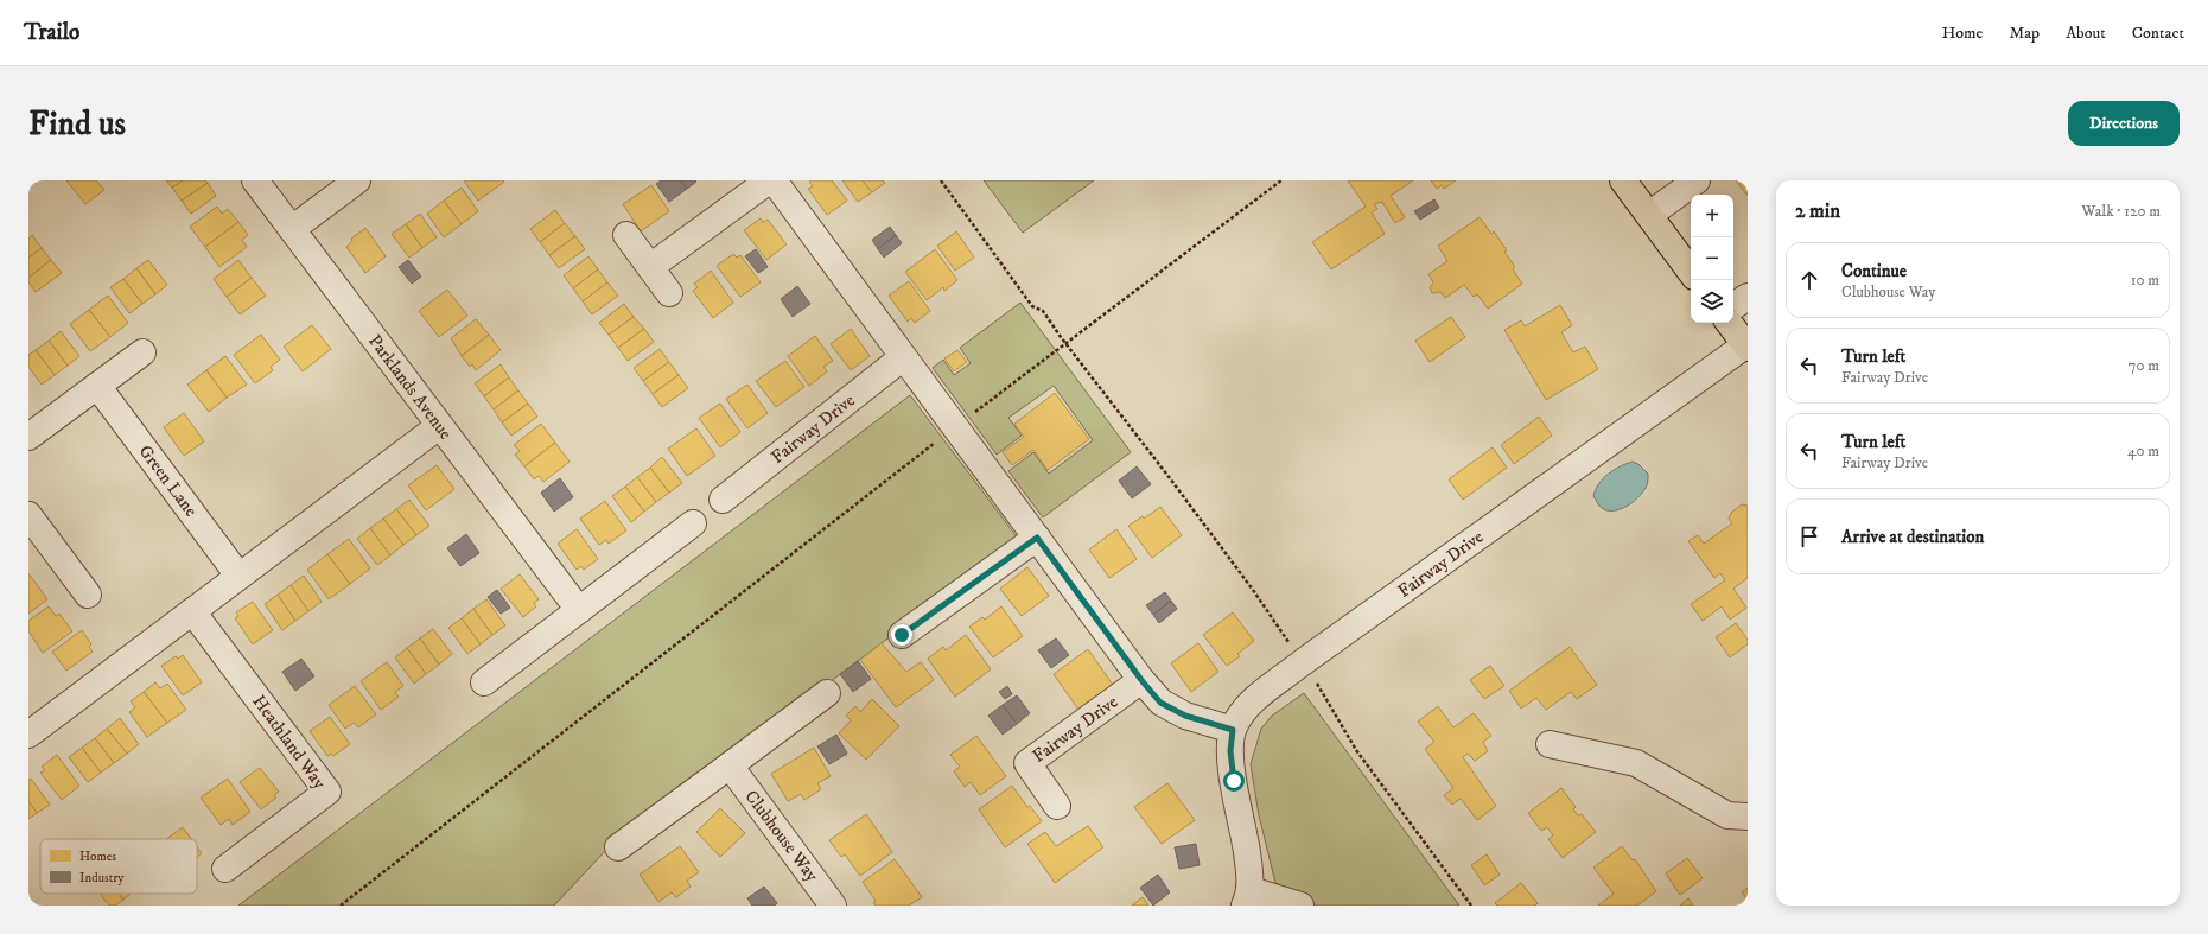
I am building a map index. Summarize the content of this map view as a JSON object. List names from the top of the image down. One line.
{"streets":{"street":["Parklands Avenue","Fairway Drive","Green Lane","Heathland Way","Clubhouse Way"]},"legend":["Homes","Industry"],"page":{"header":"Trailo","nav":["Home","Map","About","Contact"],"buttons":"Directions","title":"Find us","heading":["2 min","Walk · 120 m"],"map_buttons":["+","−"],"list":[["Continue","Clubhouse Way","10 m"],["Turn left","Fairway Drive","70 m"],["Turn left","Fairway Drive","40 m"],"Arrive at destination"]}}
